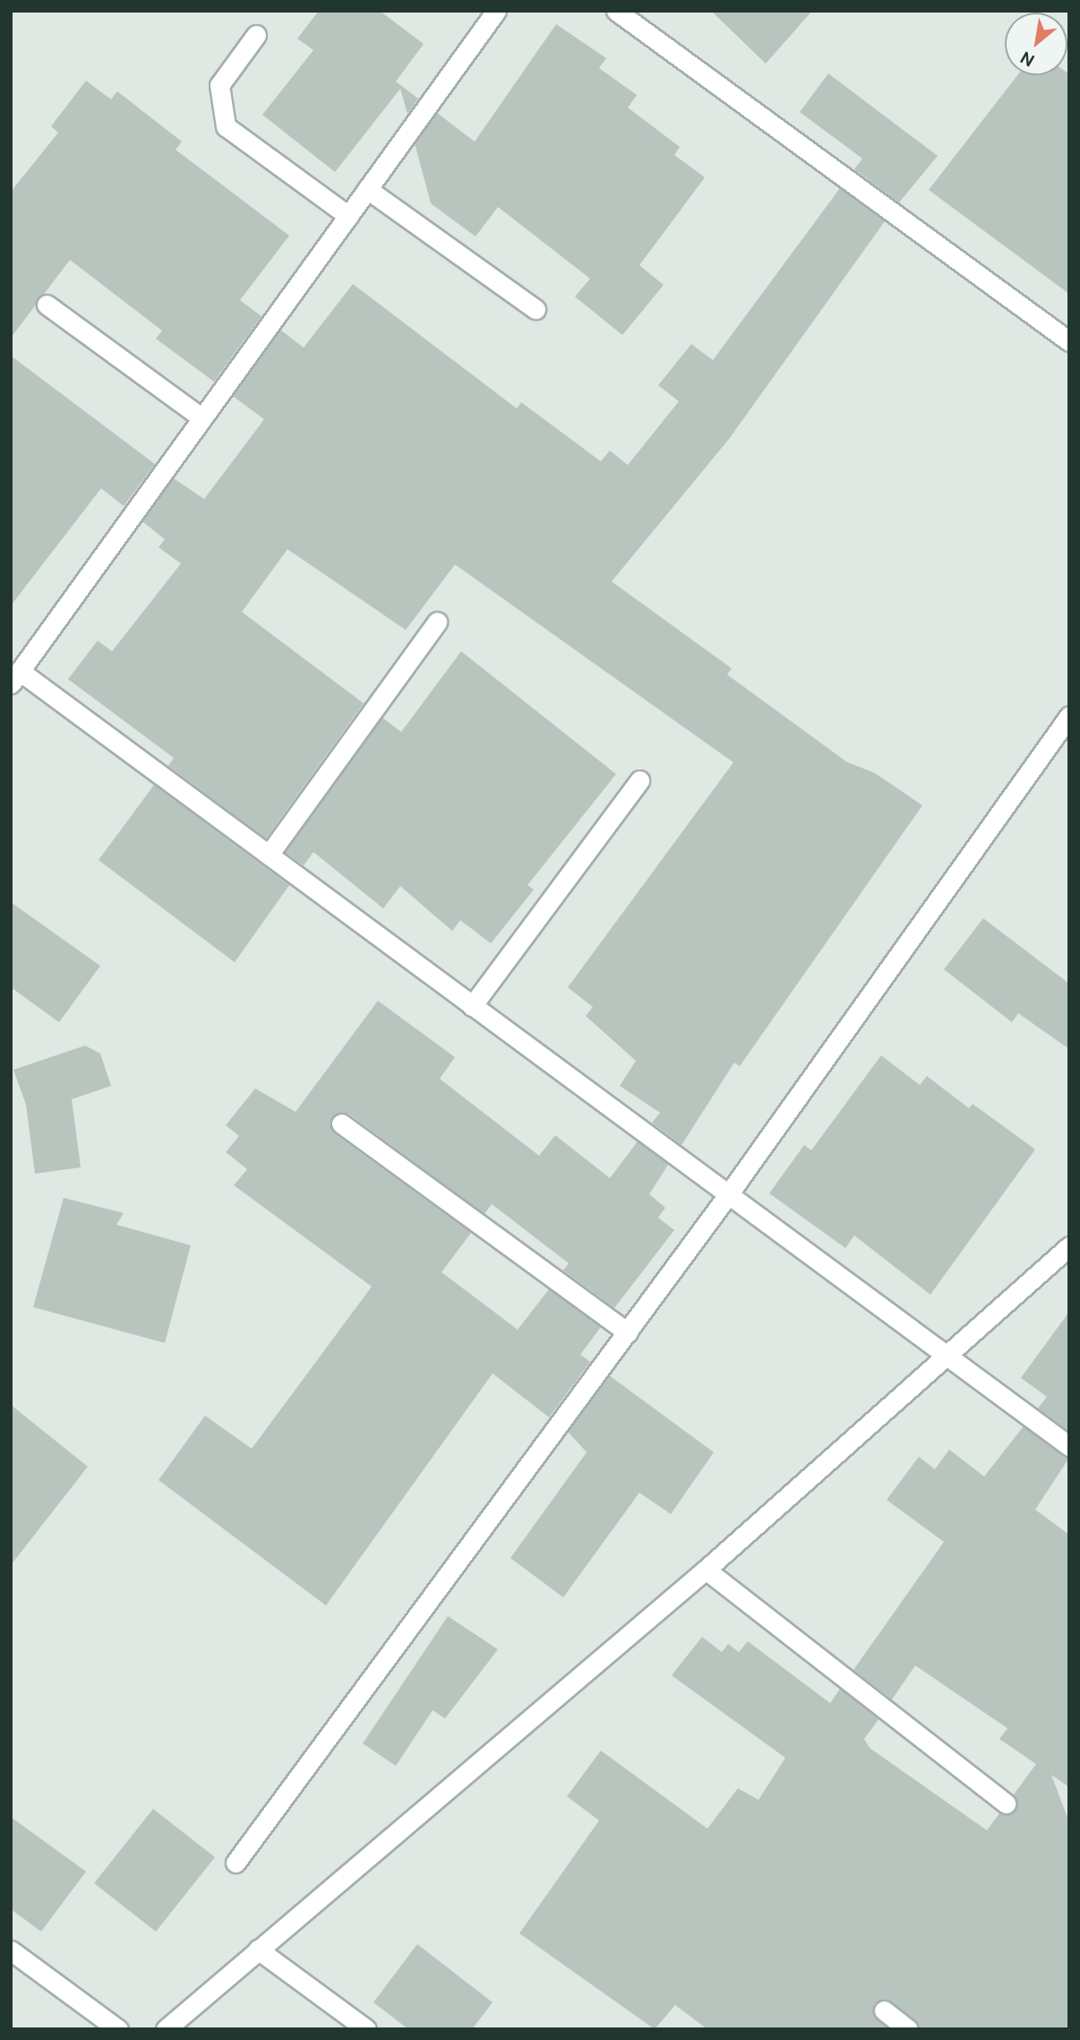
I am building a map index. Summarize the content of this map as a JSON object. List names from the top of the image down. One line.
{"north":"bottom left"}
